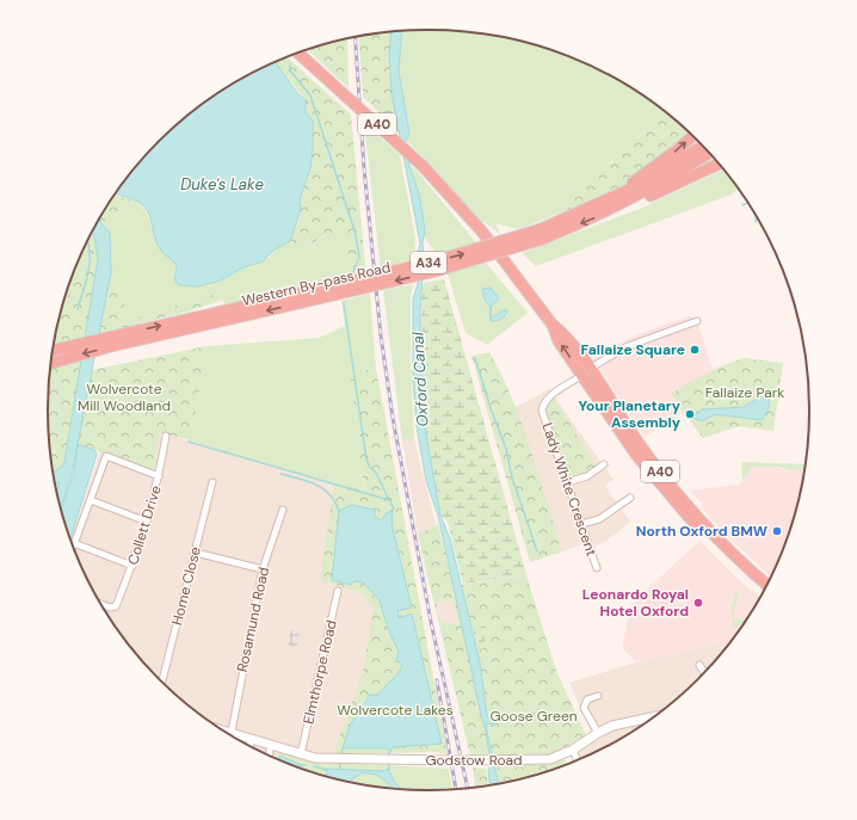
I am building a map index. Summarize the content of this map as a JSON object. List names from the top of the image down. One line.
{"streets":{"highway":["A40","A34","Western By-pass Road"],"street":["Lady White Crescent","Collett Drive","Home Close","Rosamund Road","Elmthorpe Road","Godstow Road"]},"crossings":[["A40","Lady White Crescent"],["Rosamund Road","Godstow Road"],["Elmthorpe Road","Godstow Road"]],"water":["Duke's Lake","Oxford Canal"],"parks":["Wolvercote Mill Woodland","Fallaize Park","Wolvercote Lakes","Goose Green"],"places":["Fallaize Square","Your Planetary Assembly","North Oxford BMW","Leonardo Royal Hotel Oxford"]}
